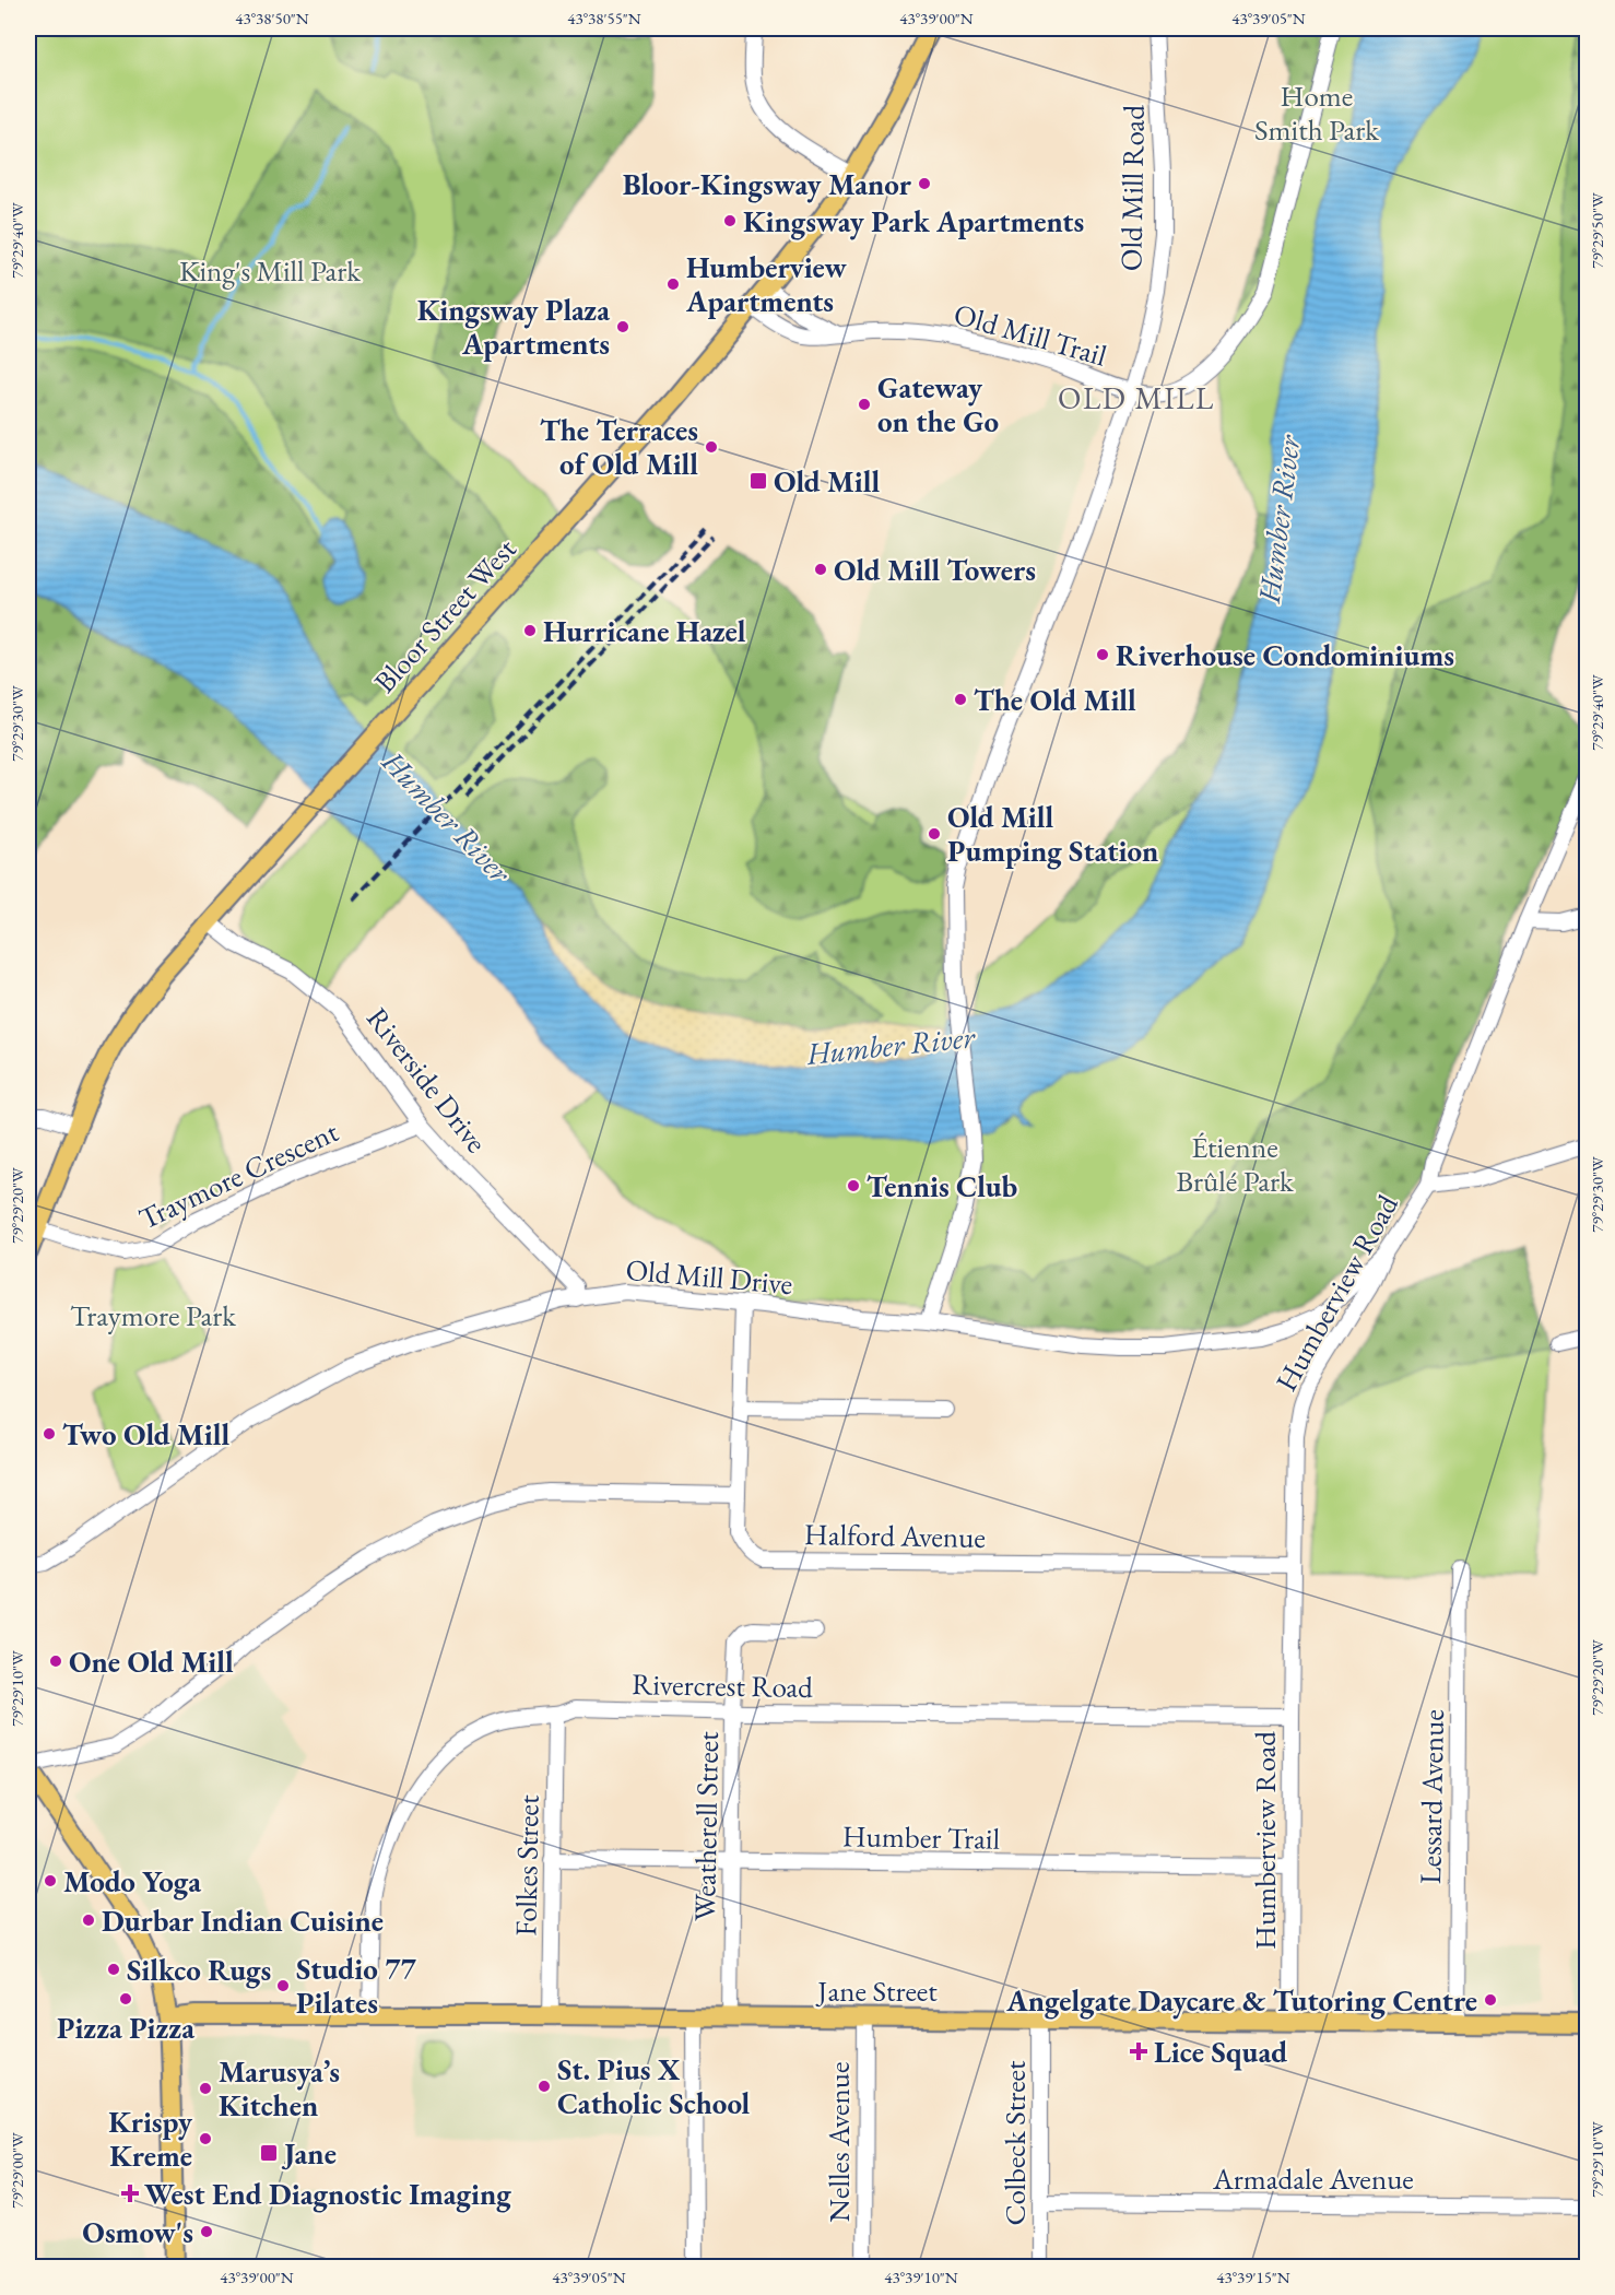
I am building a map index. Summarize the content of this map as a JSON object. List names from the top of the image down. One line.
{"streets":{"main road":["Bloor Street West","Jane Street"],"street":["Old Mill Road","Old Mill Trail","Riverside Drive","Traymore Crescent","Old Mill Drive","Humberview Road","Halford Avenue","Rivercrest Road","Lessard Avenue","Weatherell Street","Humber Trail","Folkes Street","Nelles Avenue","Colbeck Street","Armadale Avenue"]},"crossings":[["Old Mill Road","Old Mill Trail"],["Old Mill Road","Old Mill Drive"],["Old Mill Trail","Bloor Street West"],["Bloor Street West","Riverside Drive"],["Bloor Street West","Traymore Crescent"],["Riverside Drive","Traymore Crescent"],["Riverside Drive","Old Mill Drive"],["Old Mill Drive","Humberview Road"],["Old Mill Drive","Halford Avenue"],["Humberview Road","Halford Avenue"],["Humberview Road","Rivercrest Road"],["Humberview Road","Humber Trail"],["Humberview Road","Jane Street"],["Rivercrest Road","Weatherell Street"],["Rivercrest Road","Folkes Street"],["Rivercrest Road","Jane Street"],["Lessard Avenue","Jane Street"],["Weatherell Street","Humber Trail"],["Weatherell Street","Jane Street"],["Humber Trail","Folkes Street"],["Folkes Street","Jane Street"],["Jane Street","Nelles Avenue"],["Jane Street","Colbeck Street"],["Colbeck Street","Armadale Avenue"]],"districts":["OLD MILL"],"water":["Humber River"],"parks":["Home Smith Park","King's Mill Park","Étienne Brûlé Park","Traymore Park"],"places":{"other":["Bloor-Kingsway Manor","Kingsway Park Apartments","Humberview Apartments","Kingsway Plaza Apartments","Gateway on the Go","The Terraces of Old Mill","Old Mill Towers","Hurricane Hazel","Riverhouse Condominiums","The Old Mill","Old Mill Pumping Station","Tennis Club","Two Old Mill","One Old Mill","Modo Yoga","Durbar Indian Cuisine","Silkco Rugs","Studio 77 Pilates","Pizza Pizza","Angelgate Daycare & Tutoring Centre","St. Pius X Catholic School","Marusya’s Kitchen","Krispy Kreme","Osmow's"],"transit":["Old Mill","Jane"],"health":["Lice Squad","West End Diagnostic Imaging"]},"coordinates":["43°38'50\"N","43°38'55\"N","43°39'00\"N","43°39'05\"N","79°29'50\"W","79°29'40\"W","79°29'30\"W","79°29'20\"W","79°29'10\"W","79°29'00\"W","43°39'10\"N","43°39'15\"N"]}
